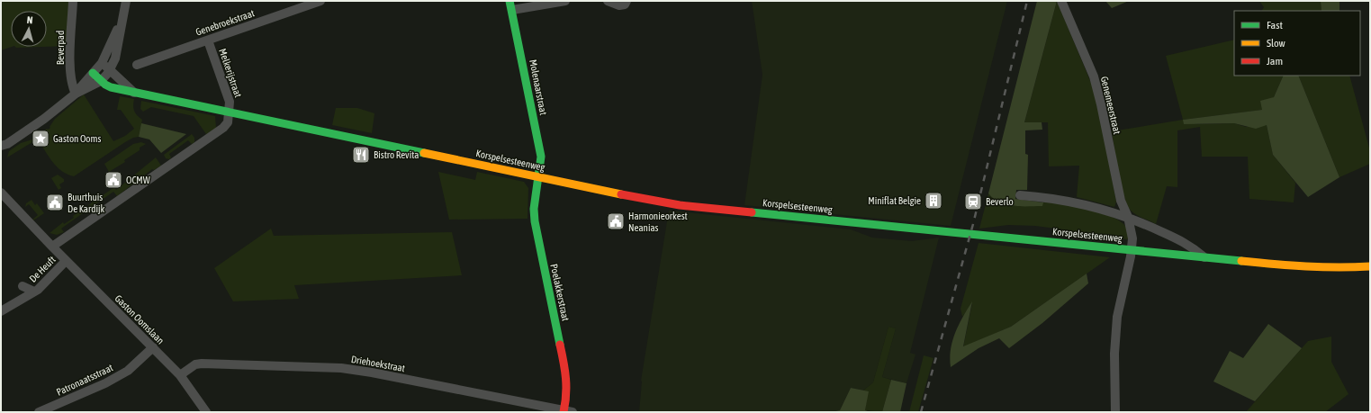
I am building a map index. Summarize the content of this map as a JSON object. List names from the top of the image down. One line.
{"streets":{"street":["Genebroekstraat","Beverpad","Melkerijstraat","Molenaarstraat","Genemeerstraat","Korspelsesteenweg","De Heuft","Poelakkerstraat","Gaston Oomslaan","Driehoekstraat","Patronaatsstraat"]},"crossings":[["Genebroekstraat","Melkerijstraat"],["Melkerijstraat","Korspelsesteenweg"],["Molenaarstraat","Korspelsesteenweg"],["Molenaarstraat","Poelakkerstraat"],["Genemeerstraat","Korspelsesteenweg"],["Korspelsesteenweg","Poelakkerstraat"],["De Heuft","Gaston Oomslaan"],["Poelakkerstraat","Driehoekstraat"],["Gaston Oomslaan","Driehoekstraat"],["Gaston Oomslaan","Patronaatsstraat"]],"places":{"place":["Gaston Ooms"],"restaurant":["Bistro Revita"],"public building":["OCMW","Buurthuis De Kardijk","Harmonieorkest Neanias"],"building":["Miniflat Belgie"],"station":["Beverlo"]},"legend":["Fast","Slow","Jam"],"north":"top"}
